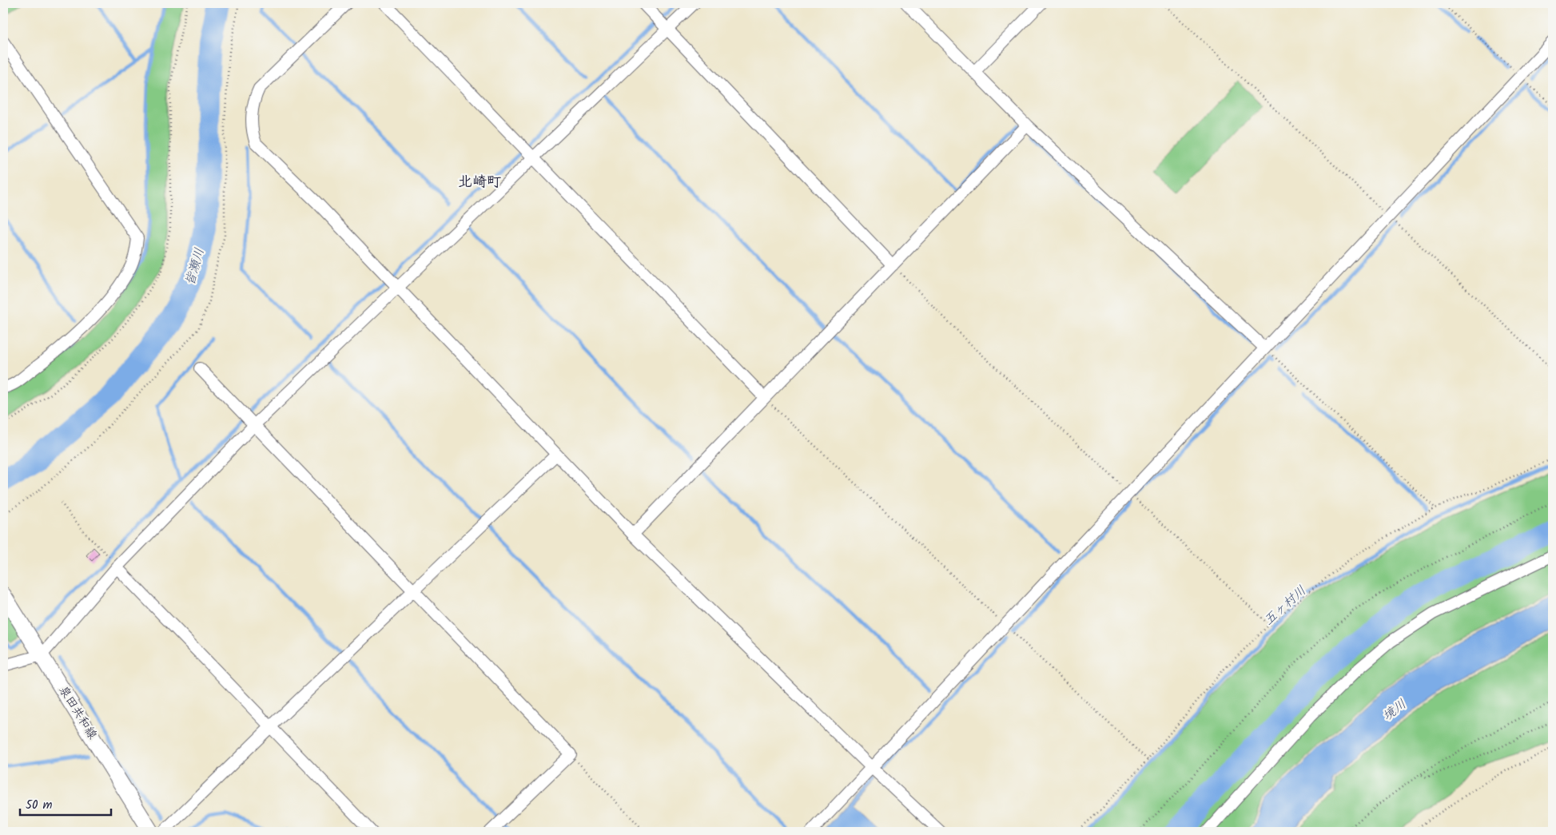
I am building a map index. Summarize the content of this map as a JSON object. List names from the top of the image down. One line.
{"streets":{"main road":["泉田共和線"]},"districts":["北崎町"],"water":["皆瀬川","五ヶ村川","境川"],"scale_bar":"50 m"}
